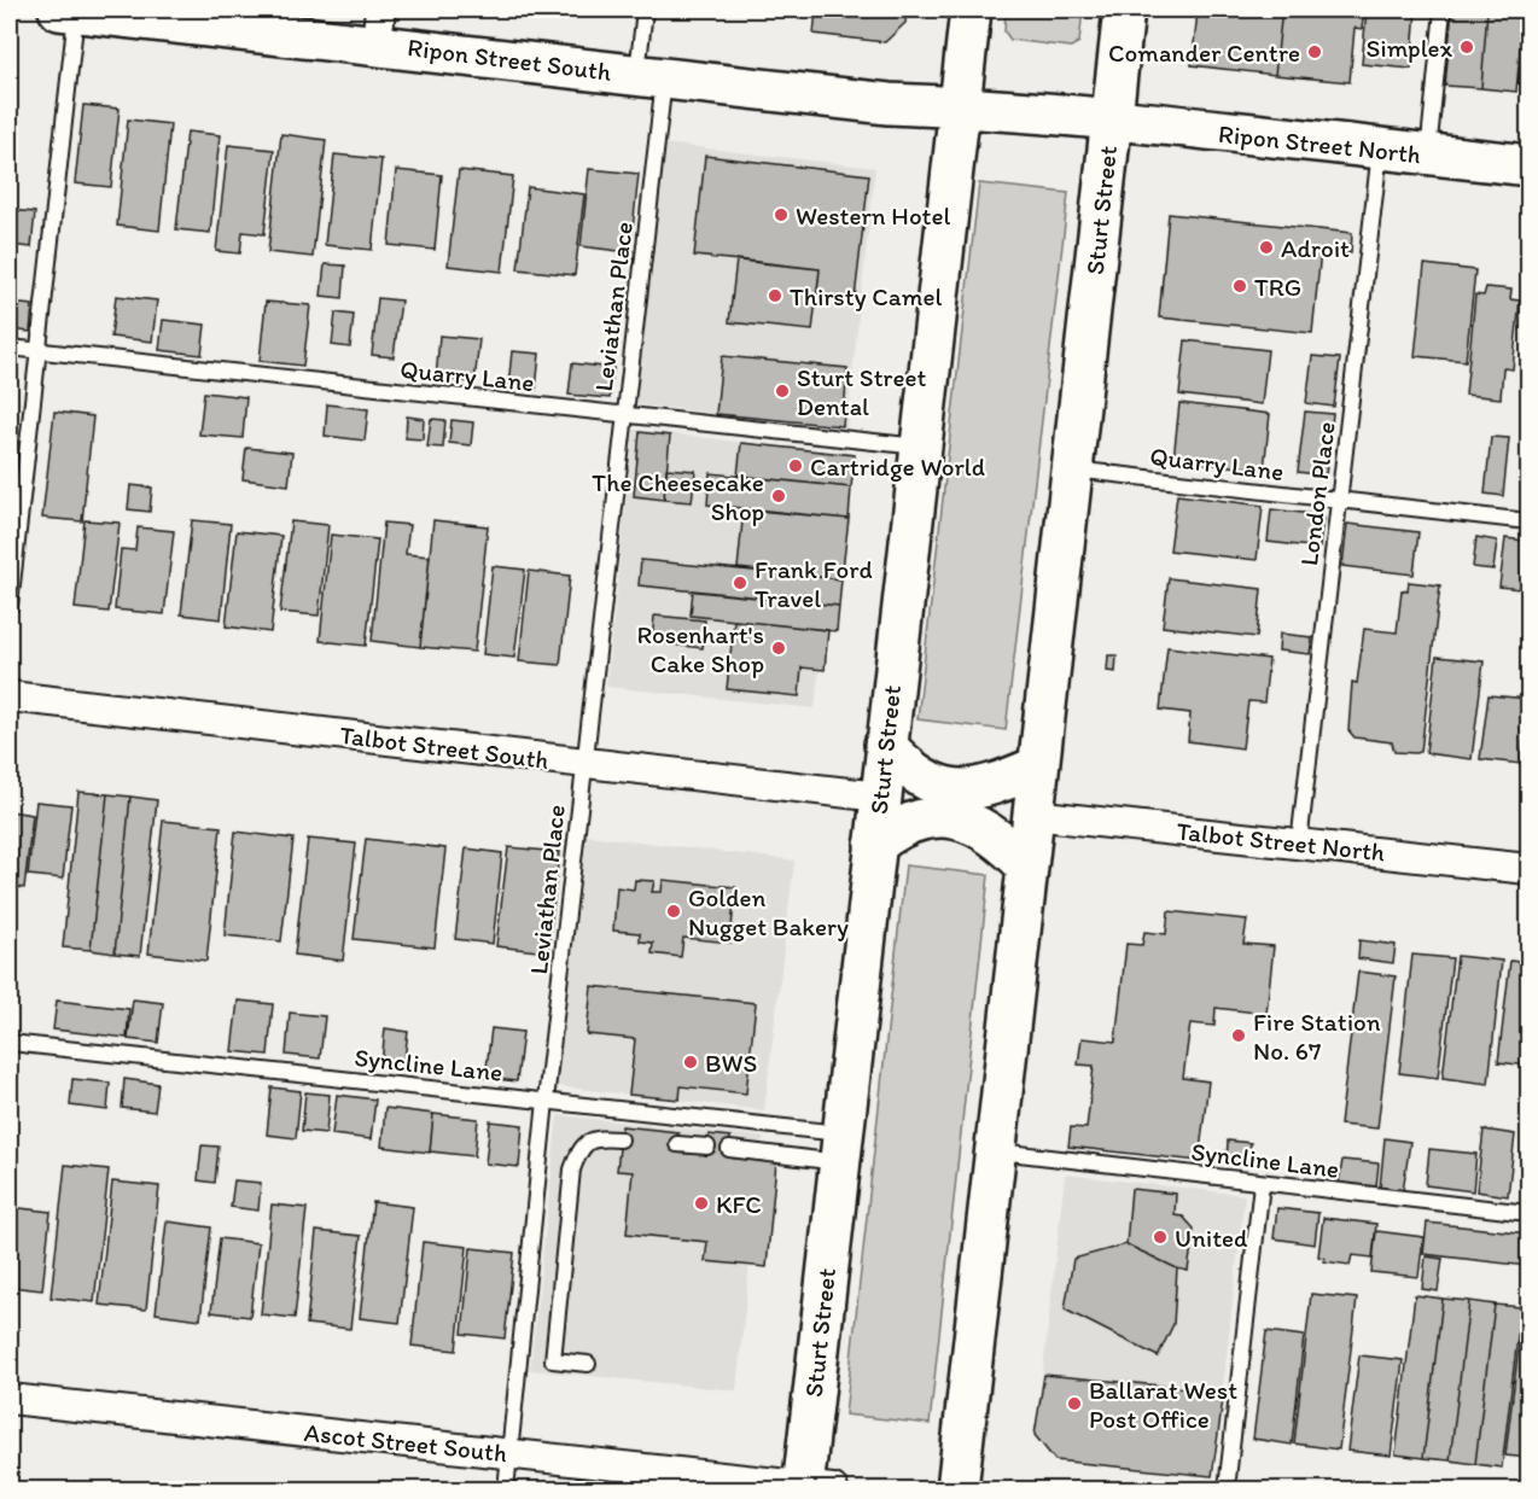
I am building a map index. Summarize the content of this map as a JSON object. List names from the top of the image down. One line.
{"streets":{"main road":["Ripon Street South","Ripon Street North","Sturt Street"],"street":["Talbot Street South","Talbot Street North","Ascot Street South"],"lane":["Leviathan Place","Quarry Lane","London Place","Syncline Lane"]},"crossings":[["Ripon Street South","Ripon Street North"],["Ripon Street South","Sturt Street"],["Ripon Street South","Leviathan Place"],["Ripon Street North","Sturt Street"],["Ripon Street North","London Place"],["Sturt Street","Quarry Lane"],["Sturt Street","Talbot Street South"],["Sturt Street","Talbot Street North"],["Sturt Street","Syncline Lane"],["Sturt Street","Ascot Street South"],["Leviathan Place","Quarry Lane"],["Leviathan Place","Talbot Street South"],["Leviathan Place","Syncline Lane"],["Leviathan Place","Ascot Street South"],["Quarry Lane","London Place"],["London Place","Talbot Street North"]],"places":["Simplex","Comander Centre","Western Hotel","Adroit","TRG","Thirsty Camel","Sturt Street Dental","Cartridge World","The Cheesecake Shop","Frank Ford Travel","Rosenhart's Cake Shop","Golden Nugget Bakery","Fire Station No. 67","BWS","KFC","United","Ballarat West Post Office"]}
